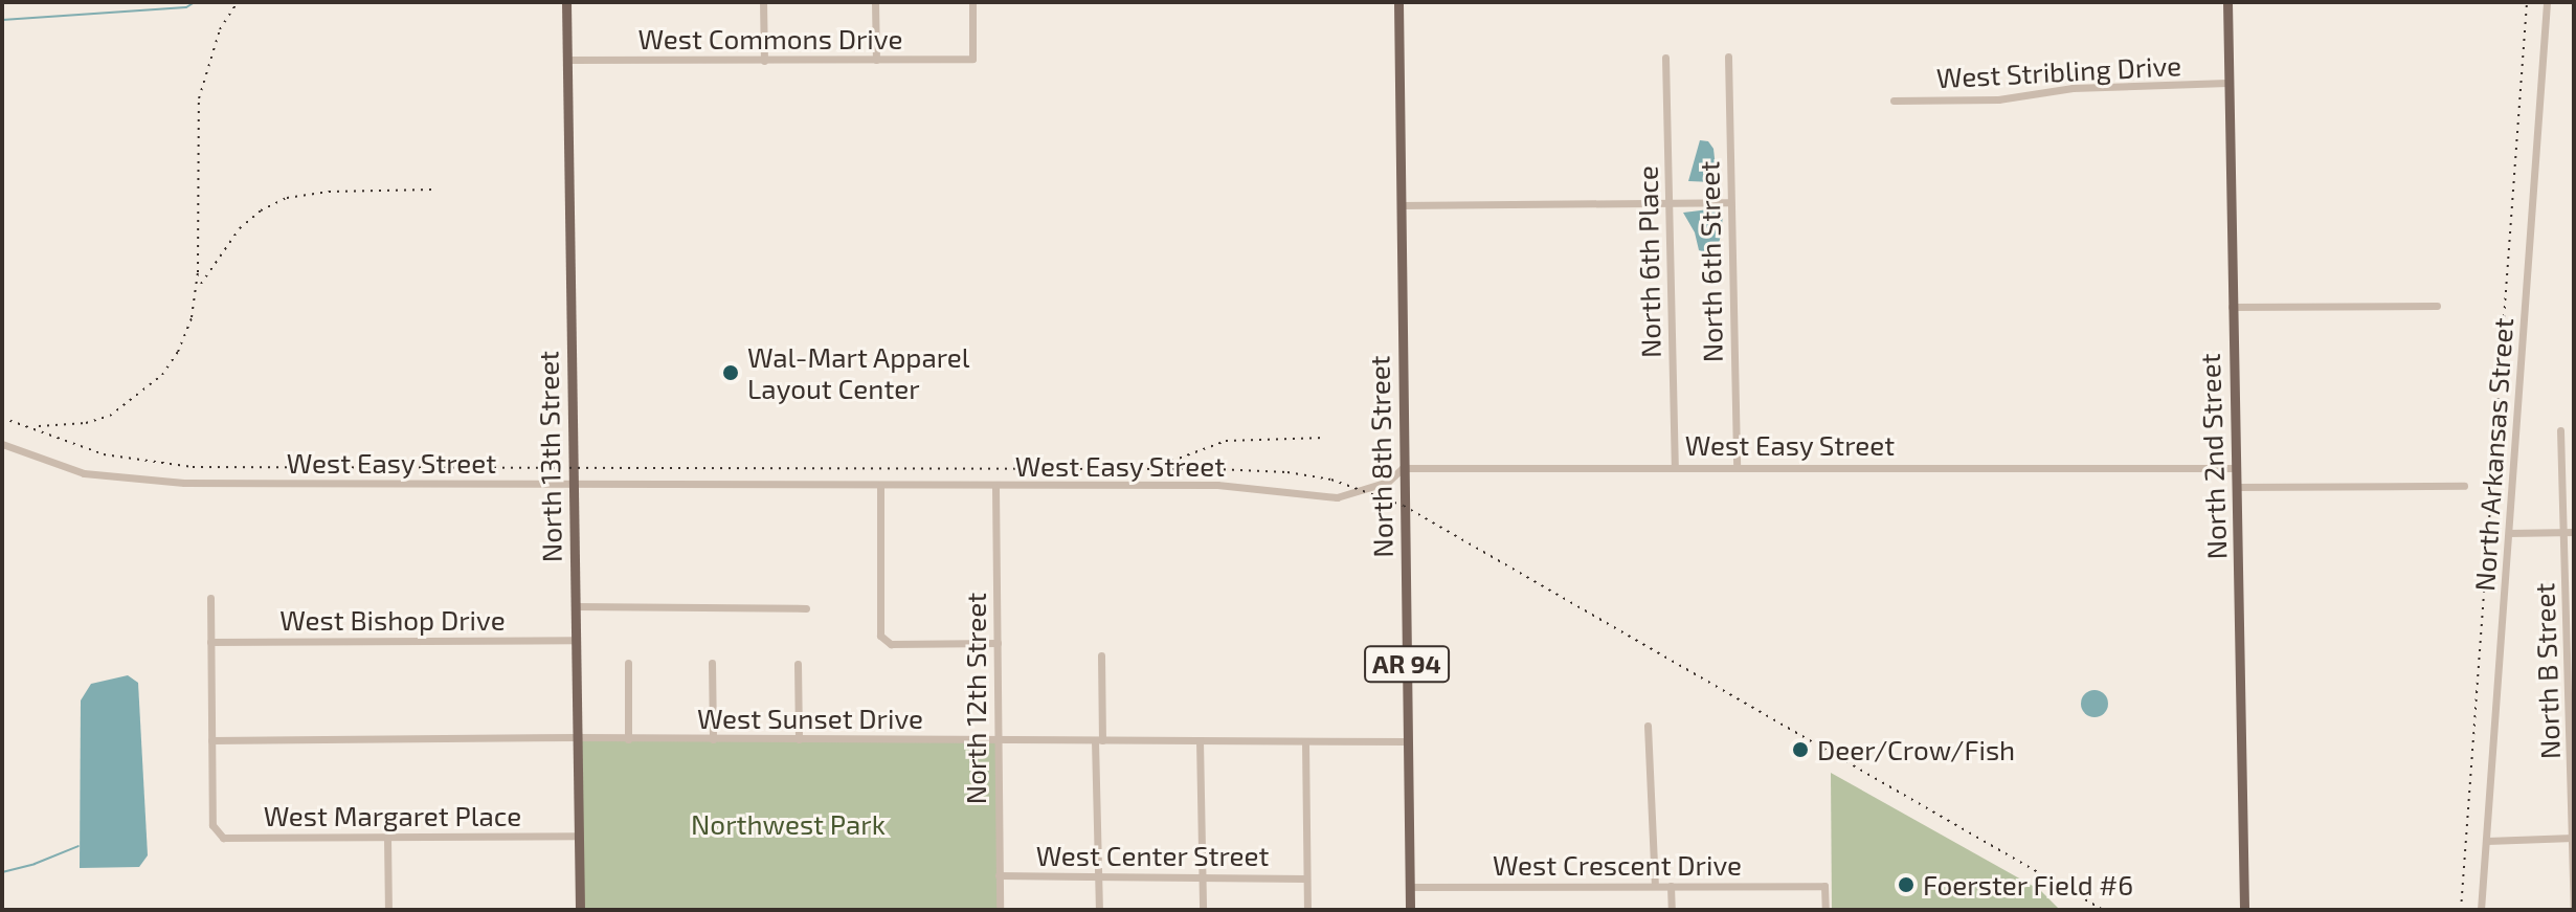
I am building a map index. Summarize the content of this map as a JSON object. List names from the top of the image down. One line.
{"streets":{"main road":["North 13th Street","North 8th Street","North 2nd Street","AR 94"],"street":["West Commons Drive","West Stribling Drive","North 6th Place","North 6th Street","West Easy Street","North Arkansas Street","West Bishop Drive","North B Street","North 12th Street","West Sunset Drive","West Margaret Place","West Center Street","West Crescent Drive"]},"crossings":[["West Commons Drive","North 13th Street"],["West Stribling Drive","North 2nd Street"],["North 6th Place","West Easy Street"],["North 6th Street","West Easy Street"],["West Easy Street","North 13th Street"],["West Easy Street","North 8th Street"],["West Easy Street","North 2nd Street"],["West Easy Street","North 12th Street"],["North 13th Street","West Bishop Drive"],["North 13th Street","West Sunset Drive"],["North 13th Street","West Margaret Place"],["North 8th Street","West Sunset Drive"],["North 8th Street","West Crescent Drive"],["North 12th Street","West Sunset Drive"],["North 12th Street","West Center Street"],["West Sunset Drive","West Margaret Place"]],"parks":["Northwest Park"],"places":["Wal-Mart Apparel Layout Center","Deer/Crow/Fish","Foerster Field #6"]}
